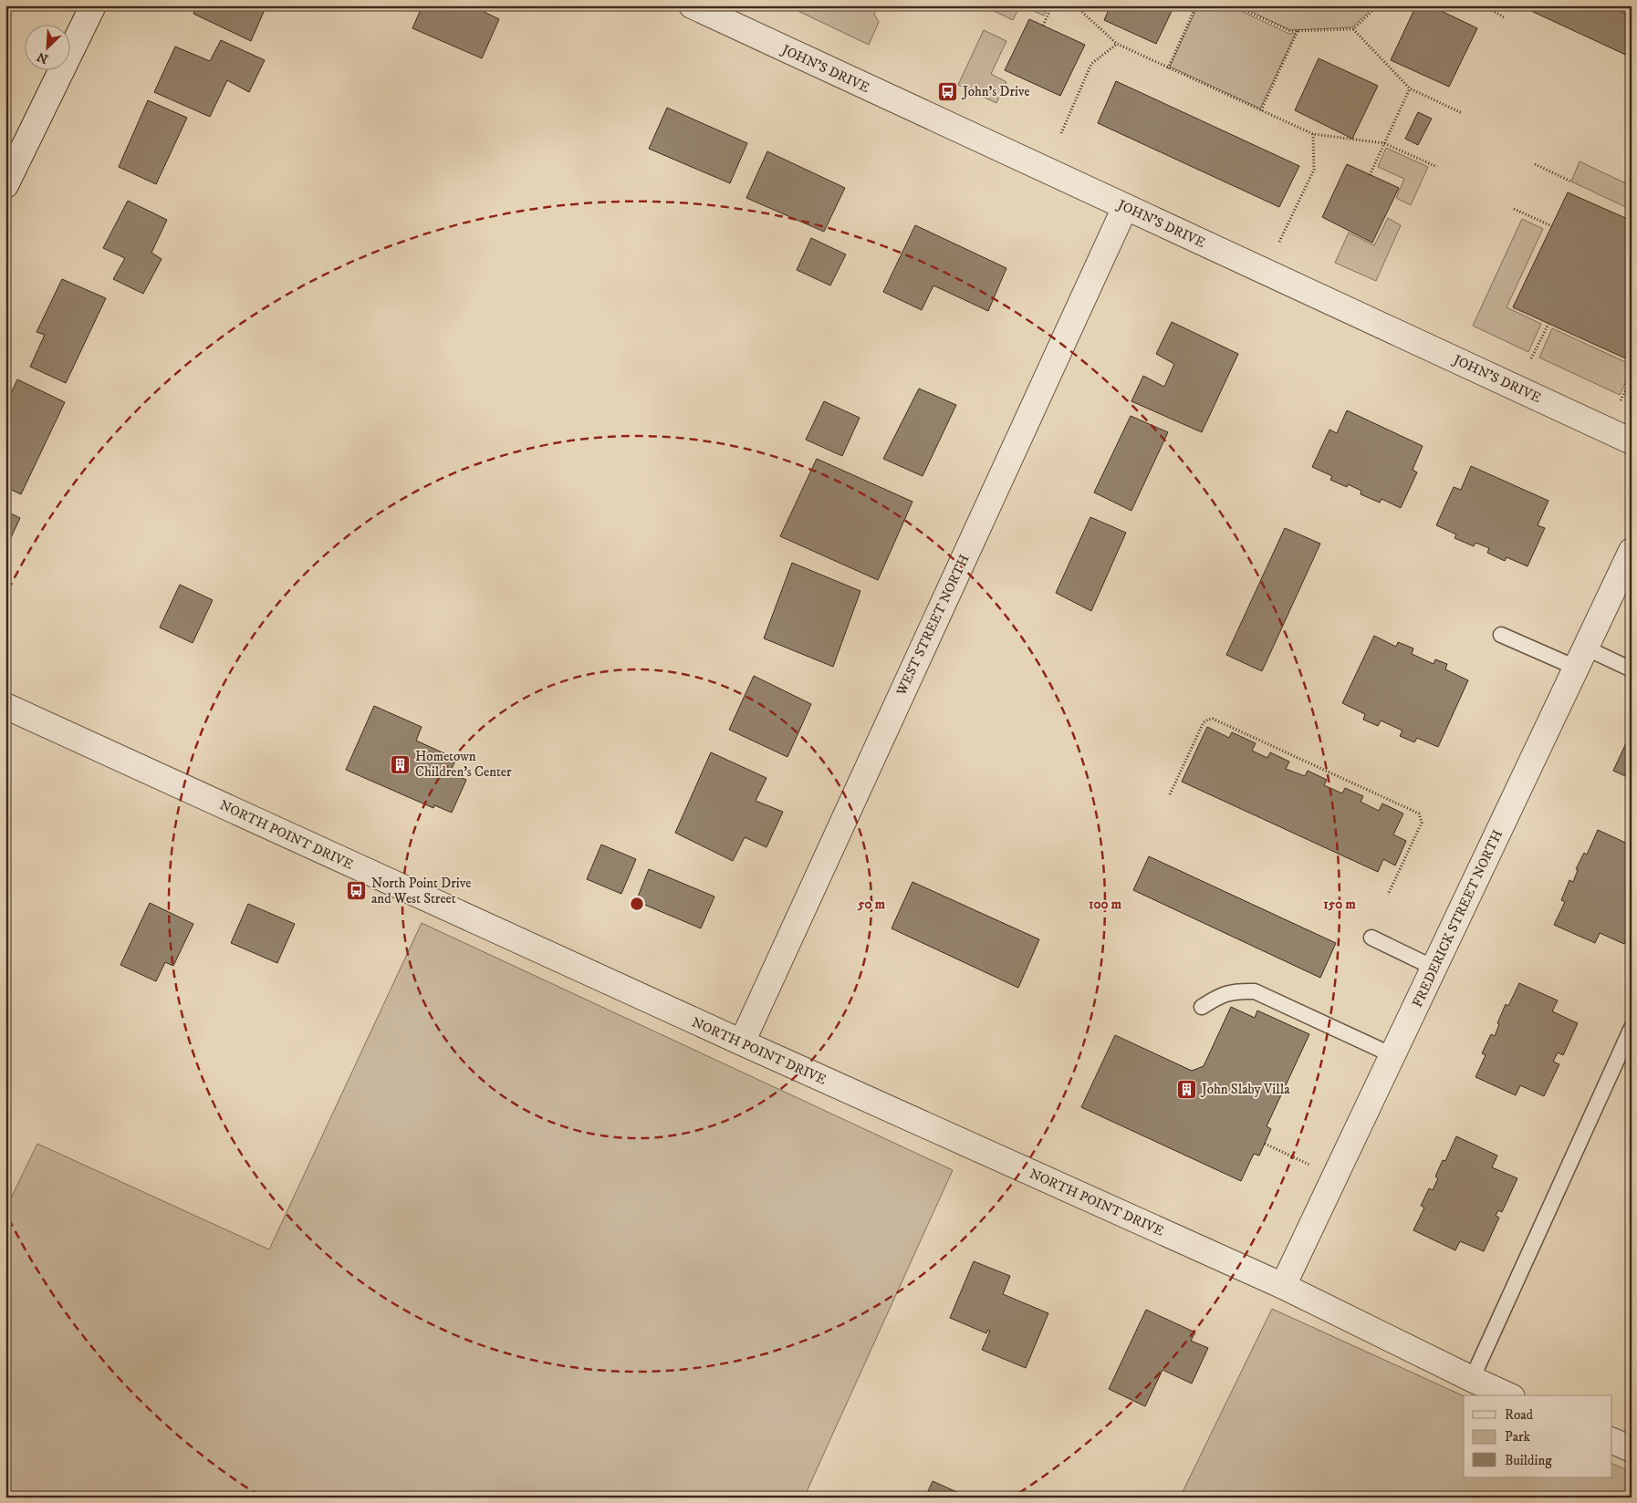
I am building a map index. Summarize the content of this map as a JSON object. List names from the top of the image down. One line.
{"streets":{"street":["JOHN'S DRIVE","WEST STREET NORTH","NORTH POINT DRIVE","FREDERICK STREET NORTH"]},"crossings":[["JOHN'S DRIVE","WEST STREET NORTH"],["WEST STREET NORTH","NORTH POINT DRIVE"],["NORTH POINT DRIVE","FREDERICK STREET NORTH"]],"places":{"bus stop":["John’s Drive","North Point Drive and West Street"],"building":["Hometown Children's Center","John Slaby Villa"]},"legend":["Road","Park","Building"],"north":"bottom left","rings":["50 m","100 m","150 m"]}
